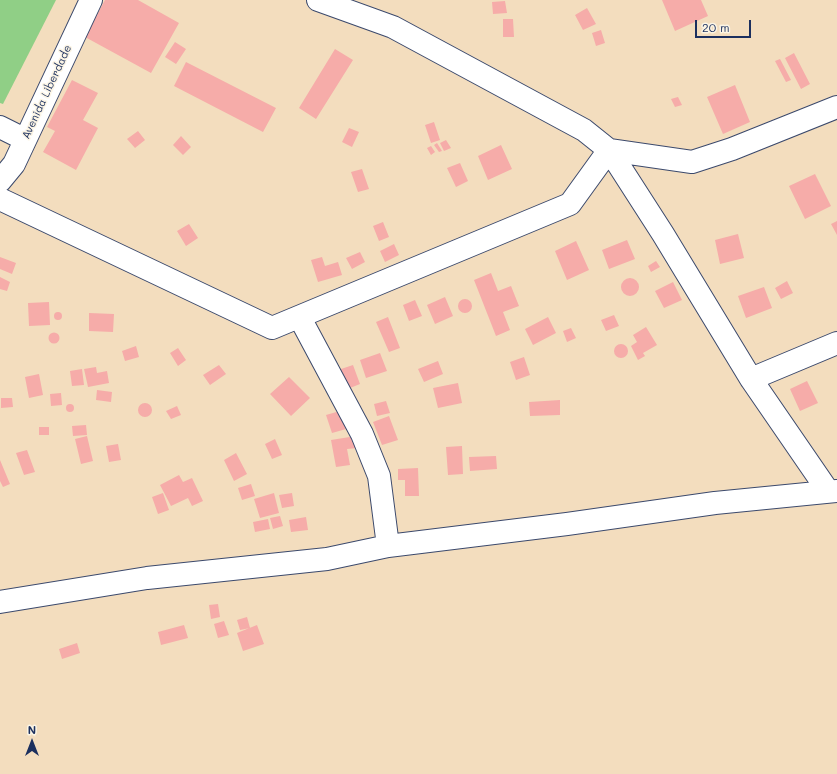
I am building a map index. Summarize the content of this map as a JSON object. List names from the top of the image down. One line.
{"streets":{"street":["Avenida Liberdade"]},"scale_bar":"20 m","north":"top"}
